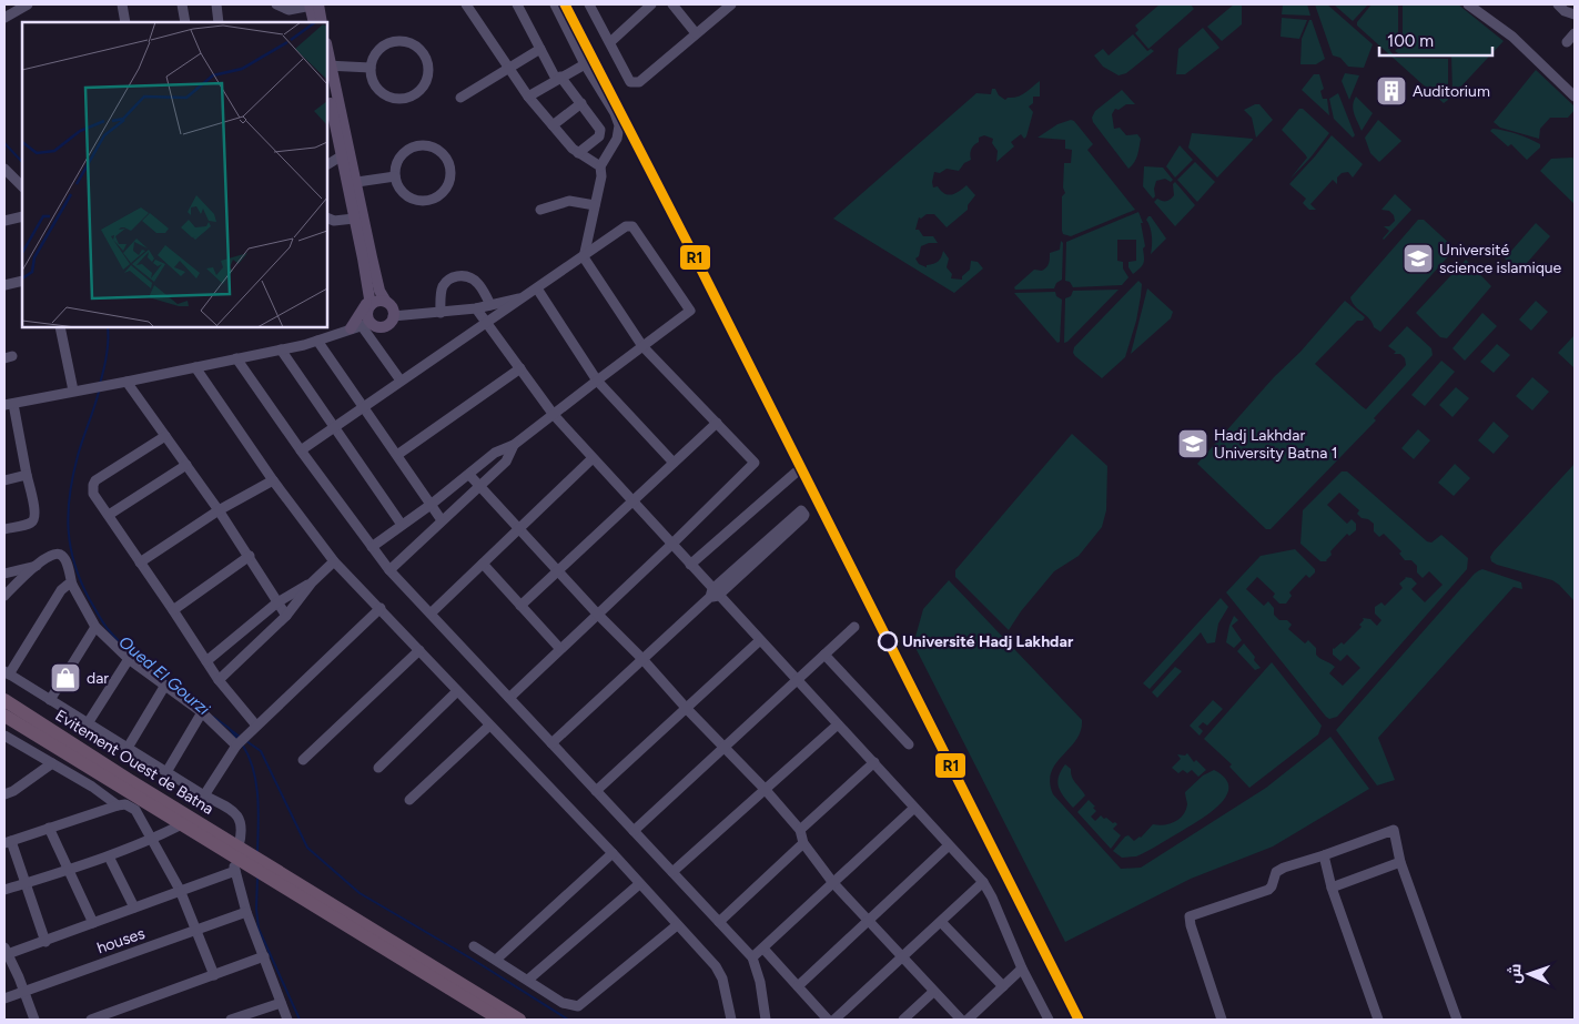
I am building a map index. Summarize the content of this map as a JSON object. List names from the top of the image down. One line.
{"streets":{"highway":["Evitement Ouest de Batna"],"street":["houses"]},"water":["Oued El Gourzi"],"places":{"building":["Auditorium"],"school or university":["Université science islamique","Hadj Lakhdar University Batna 1"],"other":["Université Hadj Lakhdar"],"shop":["dar"]},"lines":["transit line R1"],"scale_bar":"100 m","north":"left"}
